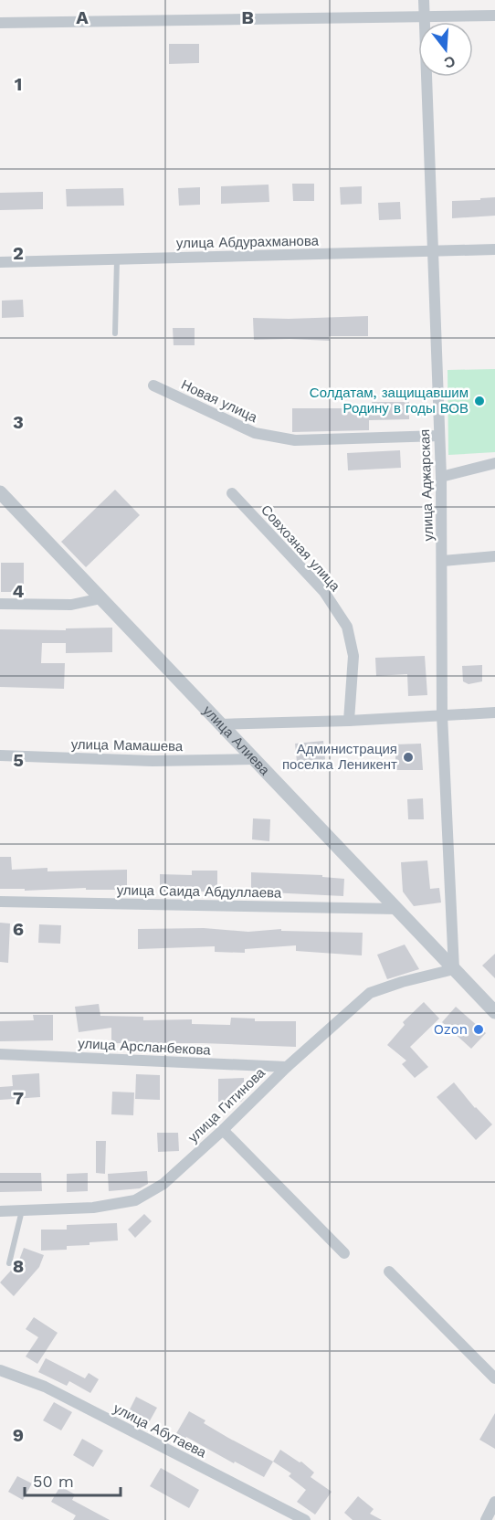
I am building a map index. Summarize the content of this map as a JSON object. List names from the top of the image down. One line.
{"streets":{"street":["улица Абдурахманова","Новая улица","улица Аджарская","Совхозная улица","улица Алиева","улица Мамашева","улица Саида Абдуллаева","улица Арсланбекова","улица Гитинова","улица Абутаева"]},"crossings":[["улица Абдурахманова","улица Аджарская"],["Новая улица","улица Аджарская"],["улица Аджарская","улица Алиева"],["улица Аджарская","улица Гитинова"],["улица Алиева","улица Мамашева"],["улица Алиева","улица Саида Абдуллаева"],["улица Алиева","улица Гитинова"],["улица Арсланбекова","улица Гитинова"]],"places":["Солдатам, защищавшим Родину в годы ВОВ","Администрация поселка Леникент","Ozon"],"scale_bar":"50 m","north":"bottom","grid":{"columns":["A","B"],"rows":["1","2","3","4","5","6","7","8","9"]}}
